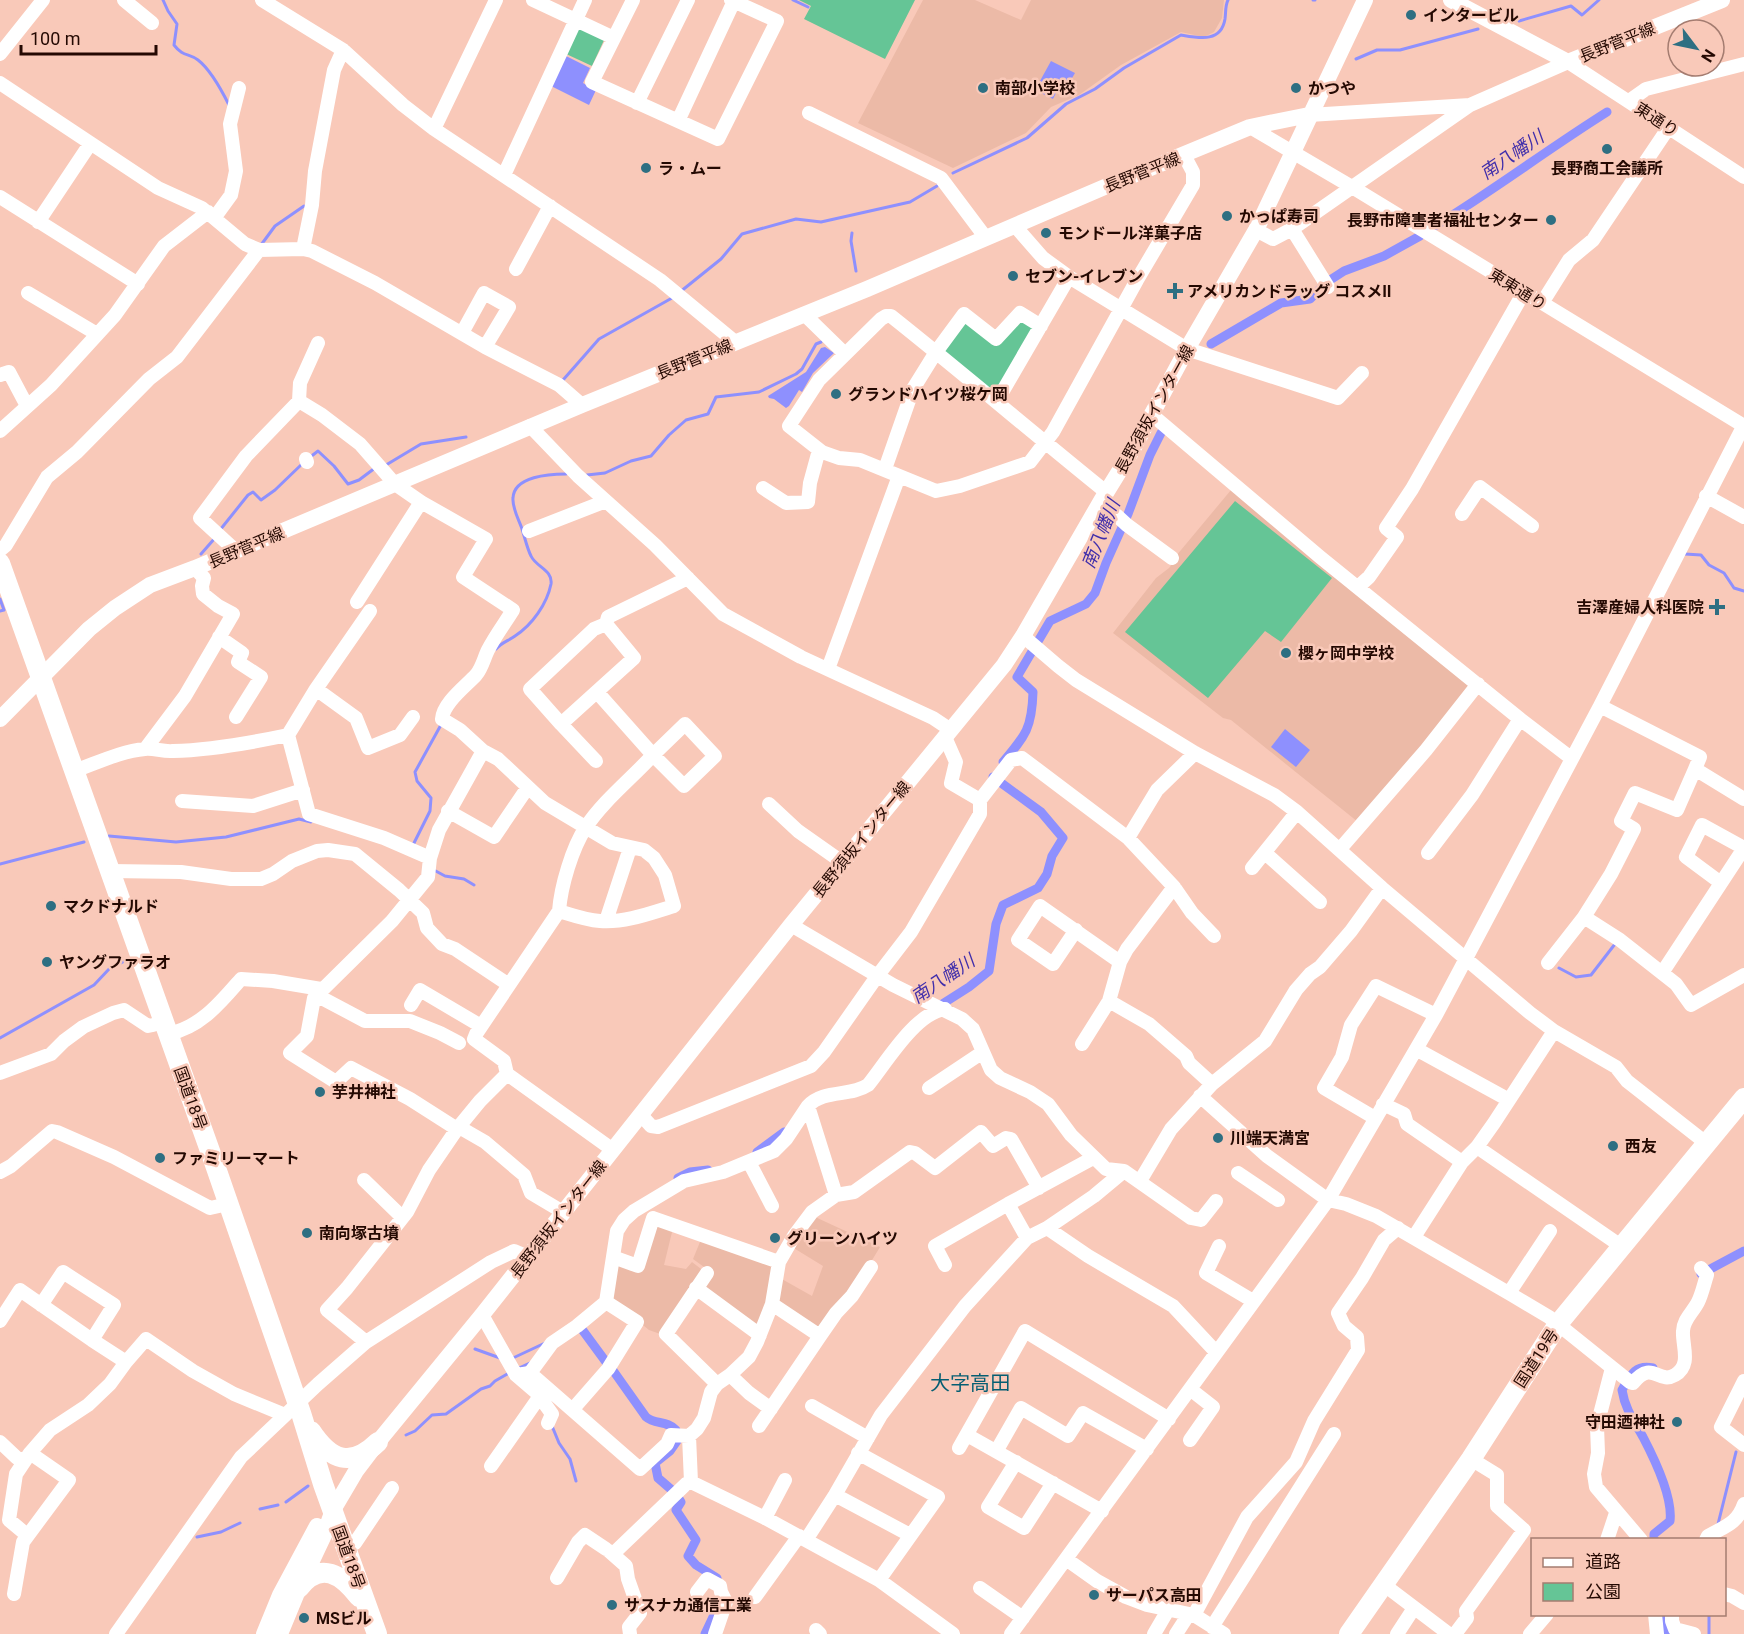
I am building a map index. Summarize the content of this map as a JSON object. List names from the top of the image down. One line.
{"streets":{"highway":["国道18号","国道19号"],"main road":["長野菅平線","長野須坂インター線"],"street":["東通り","東東通り"]},"crossings":[["長野菅平線","東通り"],["長野菅平線","東東通り"],["長野菅平線","長野須坂インター線"],["長野菅平線","国道18号"],["東東通り","長野須坂インター線"],["長野須坂インター線","国道18号"]],"districts":["大字高田"],"water":["南八幡川"],"places":{"other":["インタービル","南部小学校","かつや","長野商工会議所","ラ・ムー","かっぱ寿司","長野市障害者福祉センター","モンドール洋菓子店","セブン-イレブン","グランドハイツ桜ケ岡","櫻ヶ岡中学校","マクドナルド","ヤングファラオ","芋井神社","川端天満宮","西友","ファミリーマート","南向塚古墳","グリーンハイツ","守田迺神社","サーパス高田","サスナカ通信工業","MSビル"],"health":["アメリカンドラッグ コスメII","吉澤産婦人科医院"]},"legend":["道路","公園"],"scale_bar":"100 m","north":"bottom right"}
